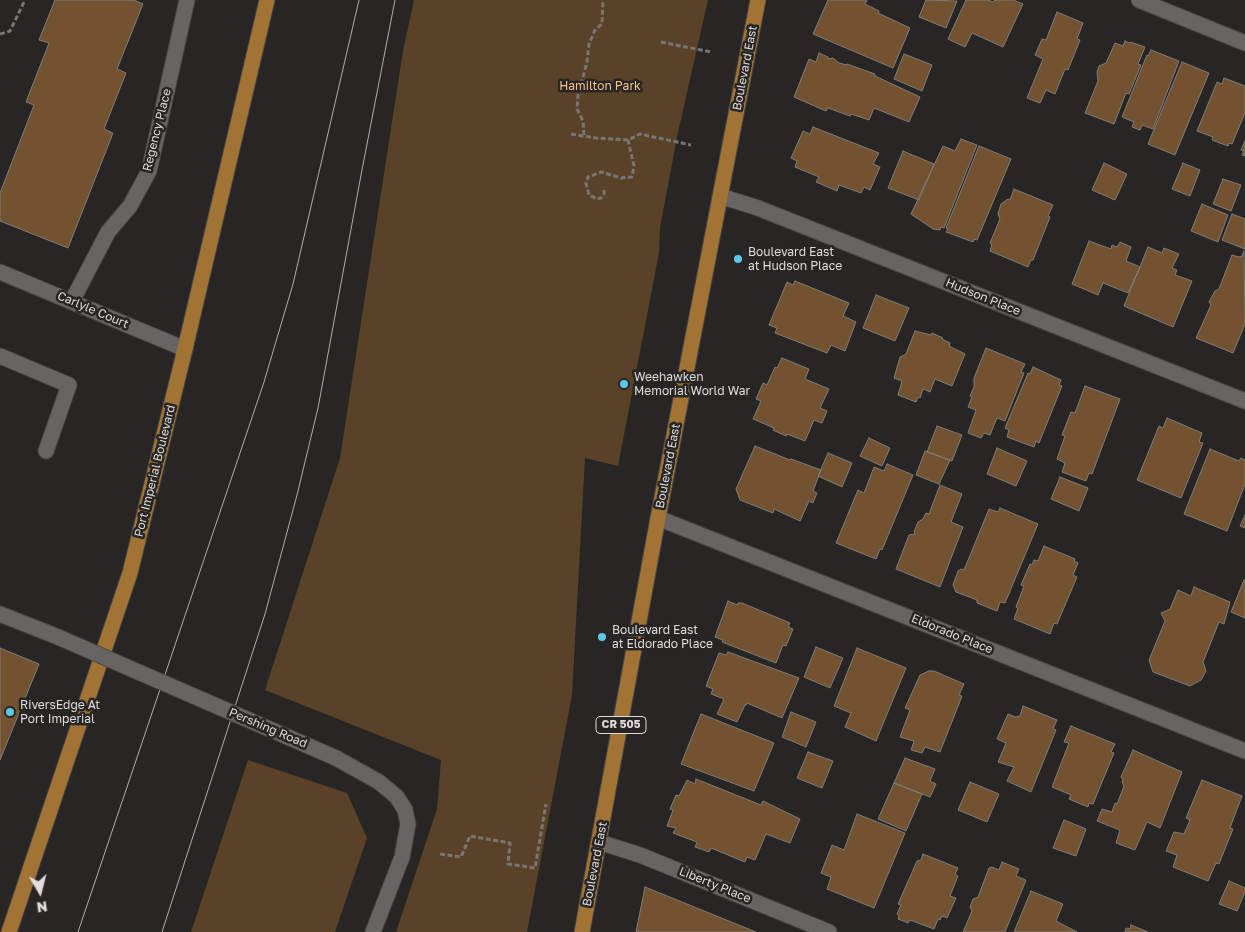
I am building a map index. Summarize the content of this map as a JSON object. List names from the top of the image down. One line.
{"streets":{"main road":["Boulevard East","Port Imperial Boulevard","CR 505"],"street":["Regency Place","Hudson Place","Carlyle Court","Eldorado Place","Pershing Road","Liberty Place"]},"crossings":[["Boulevard East","Hudson Place"],["Boulevard East","Eldorado Place"],["Boulevard East","Liberty Place"],["Regency Place","Carlyle Court"],["Carlyle Court","Port Imperial Boulevard"]],"parks":["Hamilton Park"],"places":["Boulevard East at Hudson Place","Weehawken Memorial World War","Boulevard East at Eldorado Place","RiversEdge At Port Imperial"],"north":"bottom"}
